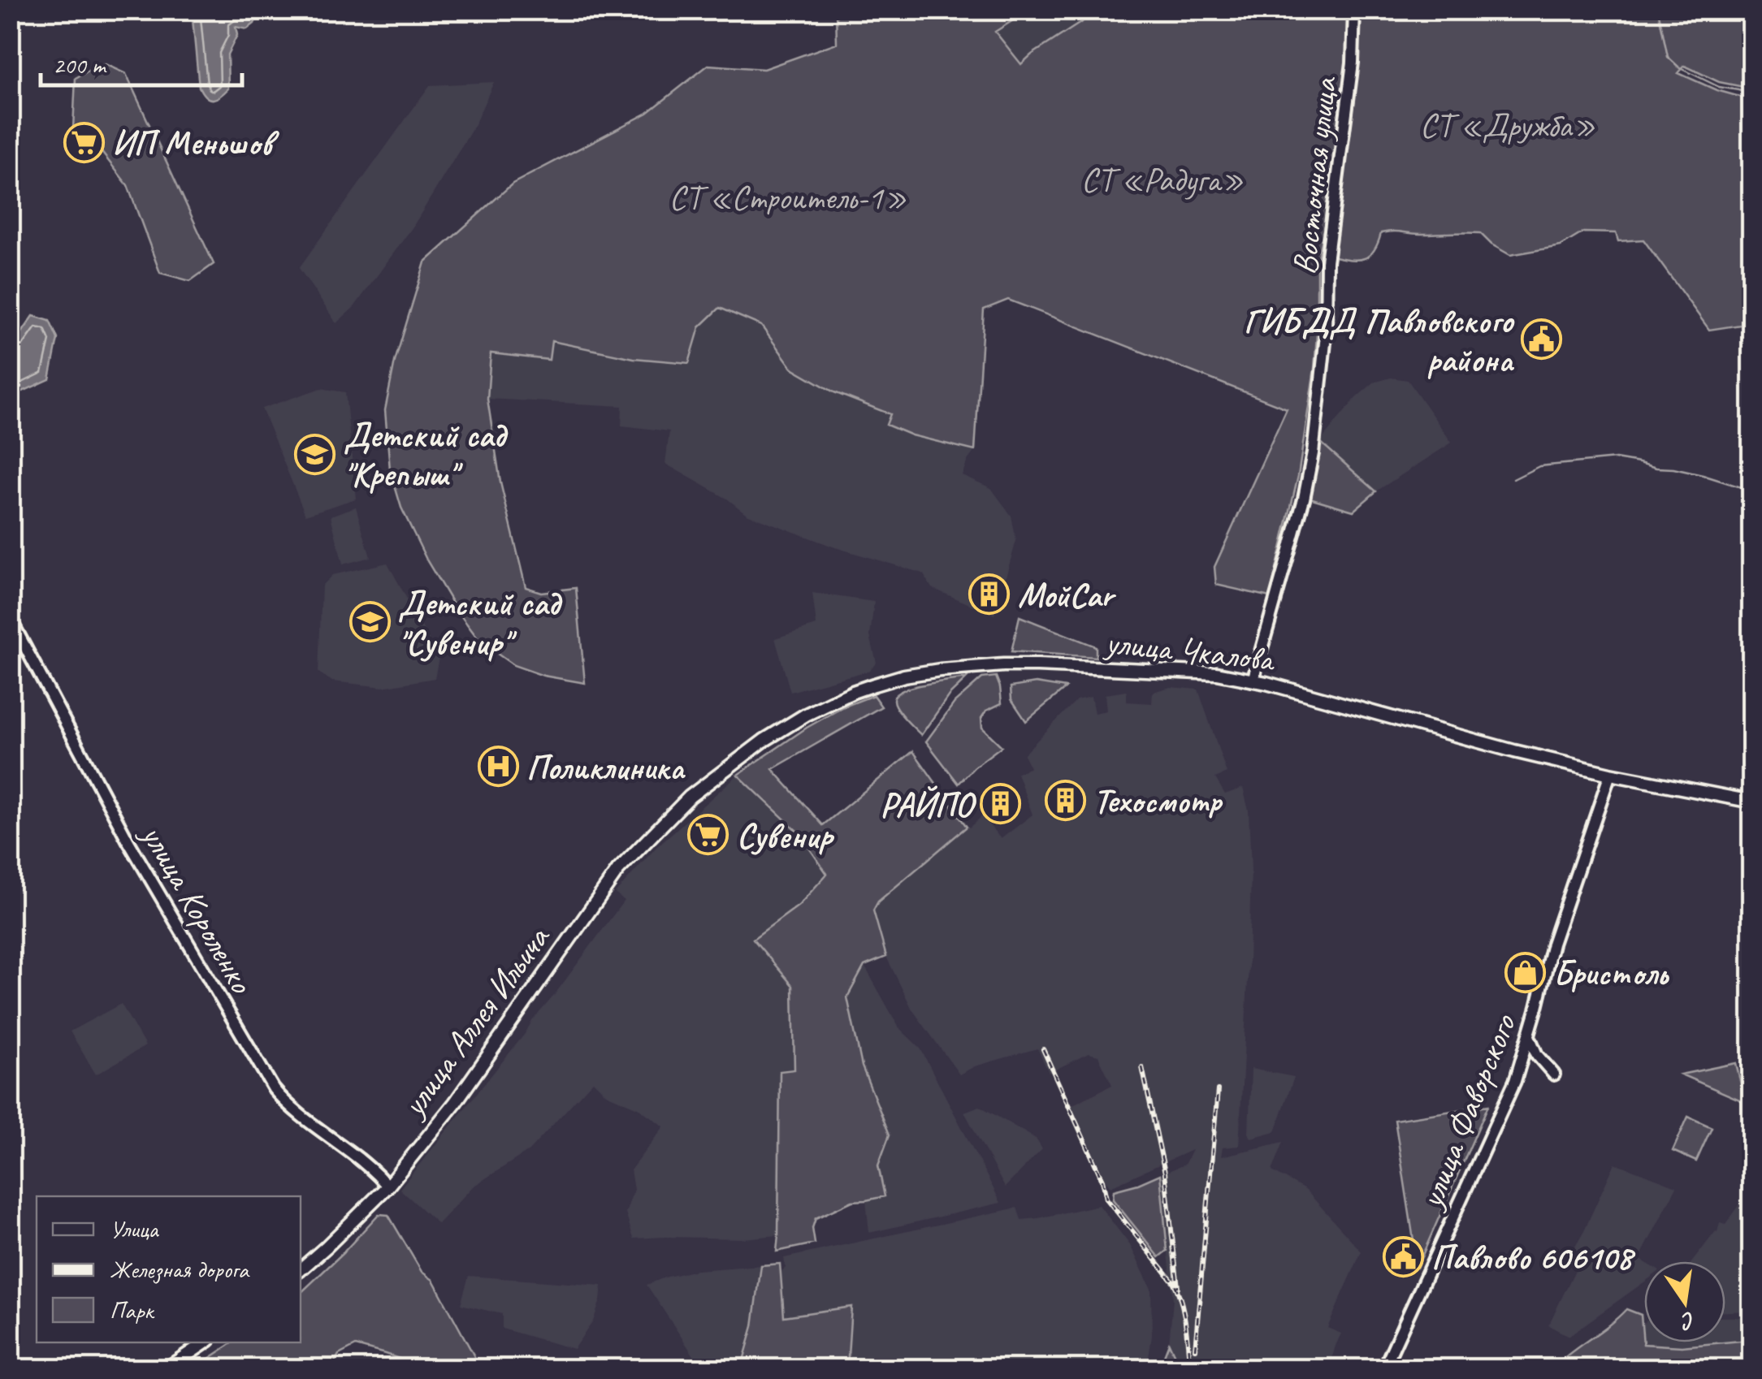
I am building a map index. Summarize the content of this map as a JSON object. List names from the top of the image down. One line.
{"streets":{"main road":["улица Чкалова","улица Аллея Ильича"],"street":["Восточная улица","улица Короленко","улица Фаворского"]},"crossings":[["Восточная улица","улица Чкалова"],["улица Чкалова","улица Аллея Ильича"],["улица Чкалова","улица Фаворского"],["улица Короленко","улица Аллея Ильича"]],"parks":["СТ «Дружба»","СТ «Радуга»","СТ «Строитель-1»"],"places":{"supermarket":["ИП Меньшов","Сувенир"],"public building":["ГИБДД Павловского района","Павлово 606108"],"school or university":["Детский сад \"Крепыш\"","Детский сад \"Сувенир\""],"building":["МойCar","Техосмотр","РАЙПО"],"hospital":["Поликлиника"],"shop":["Бристоль"]},"legend":["Улица","Железная дорога","Парк"],"scale_bar":"200 m","north":"bottom"}
